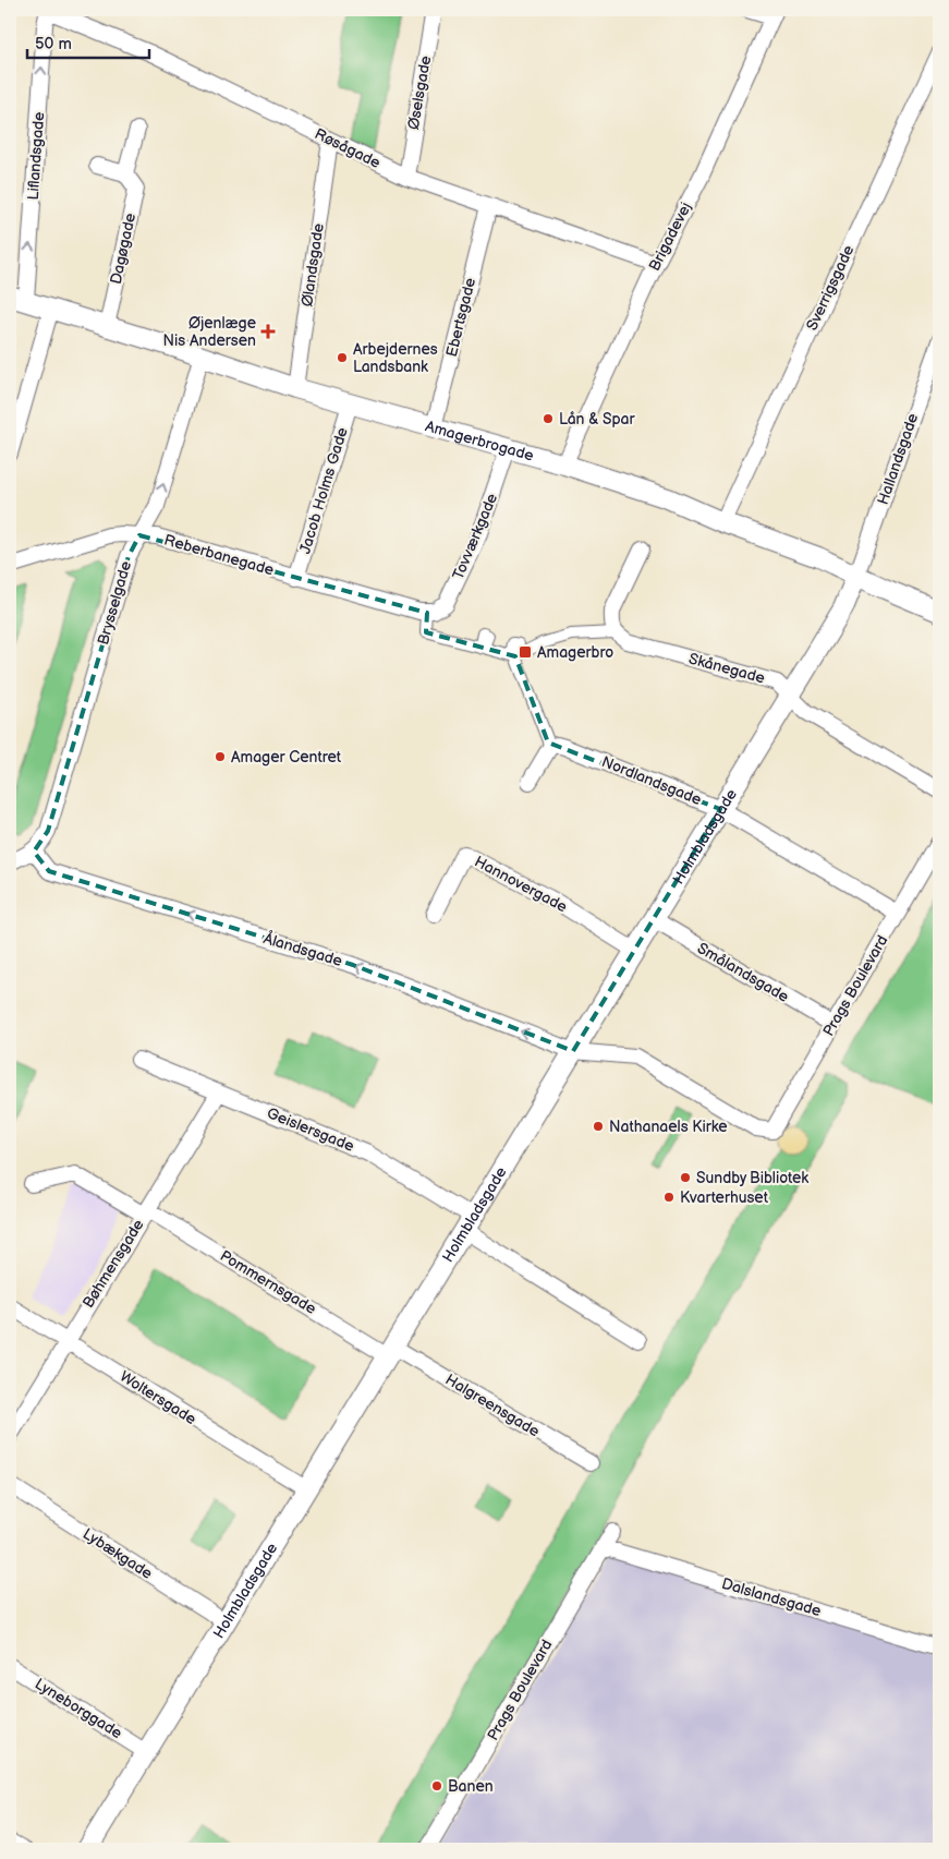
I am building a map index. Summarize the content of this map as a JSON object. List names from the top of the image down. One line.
{"streets":{"street":["Øselsgade","Røsågade","Liflandsgade","Brigadevej","Dagøgade","Ølandsgade","Sverrigsgade","Ebertsgade","Amagerbrogade","Hallandsgade","Jacob Holms Gade","Tovværkgade","Reberbanegade","Brysselgade","Skånegade","Nordlandsgade","Holmbladsgade","Hannovergade","Ålandsgade","Smålandsgade","Prags Boulevard","Geislersgade","Bøhmensgade","Pommernsgade","Woltersgade","Halgreensgade","Lybækgade","Dalslandsgade","Lyneborggade"]},"crossings":[["Øselsgade","Røsågade"],["Røsågade","Liflandsgade"],["Røsågade","Brigadevej"],["Røsågade","Ølandsgade"],["Røsågade","Ebertsgade"],["Liflandsgade","Amagerbrogade"],["Brigadevej","Amagerbrogade"],["Dagøgade","Amagerbrogade"],["Ølandsgade","Amagerbrogade"],["Sverrigsgade","Amagerbrogade"],["Ebertsgade","Amagerbrogade"],["Amagerbrogade","Hallandsgade"],["Amagerbrogade","Jacob Holms Gade"],["Amagerbrogade","Tovværkgade"],["Amagerbrogade","Brysselgade"],["Amagerbrogade","Holmbladsgade"],["Hallandsgade","Holmbladsgade"],["Jacob Holms Gade","Reberbanegade"],["Tovværkgade","Reberbanegade"],["Reberbanegade","Brysselgade"],["Brysselgade","Ålandsgade"],["Skånegade","Holmbladsgade"],["Nordlandsgade","Holmbladsgade"],["Nordlandsgade","Prags Boulevard"],["Holmbladsgade","Hannovergade"],["Holmbladsgade","Ålandsgade"],["Holmbladsgade","Smålandsgade"],["Holmbladsgade","Geislersgade"],["Holmbladsgade","Pommernsgade"],["Holmbladsgade","Woltersgade"],["Holmbladsgade","Halgreensgade"],["Holmbladsgade","Lybækgade"],["Holmbladsgade","Lyneborggade"],["Ålandsgade","Prags Boulevard"],["Smålandsgade","Prags Boulevard"],["Prags Boulevard","Dalslandsgade"],["Geislersgade","Bøhmensgade"],["Bøhmensgade","Pommernsgade"],["Bøhmensgade","Woltersgade"],["Pommernsgade","Halgreensgade"]],"one_way":["Liflandsgade","Brysselgade","Ålandsgade"],"places":{"health":["Øjenlæge Nis Andersen"],"other":["Arbejdernes Landsbank","Lån & Spar","Amager Centret","Nathanaels Kirke","Sundby Bibliotek","Kvarterhuset","Banen"],"transit":["Amagerbro"]},"scale_bar":"50 m"}
